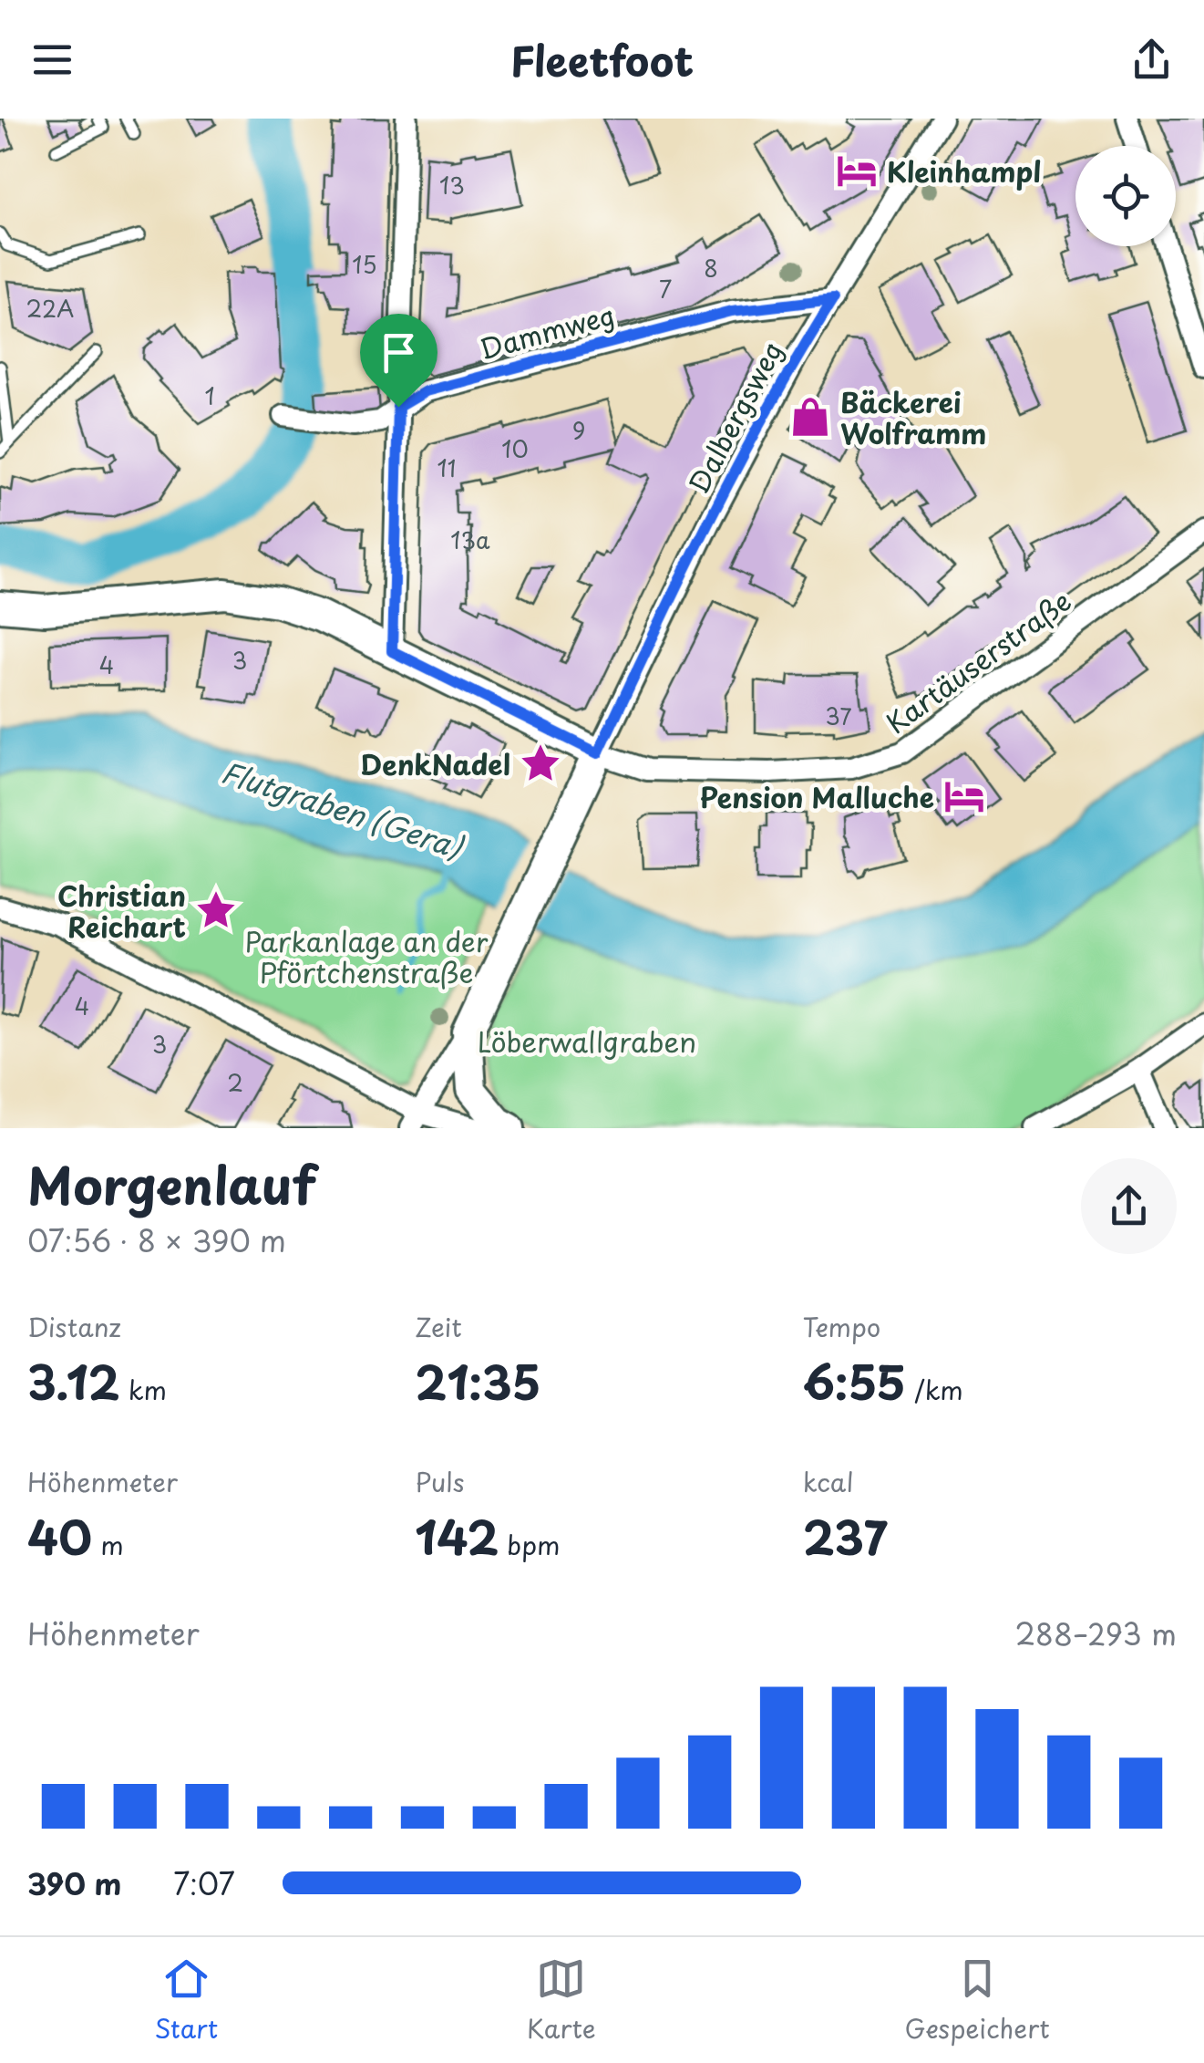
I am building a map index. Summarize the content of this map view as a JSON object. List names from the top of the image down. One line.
{"streets":{"street":["Dammweg","Dalbergsweg","Kartäuserstraße"]},"crossings":[["Dammweg","Dalbergsweg"],["Dalbergsweg","Kartäuserstraße"]],"water":["Flutgraben (Gera)"],"parks":["Parkanlage an der Pförtchenstraße","Löberwallgraben"],"places":{"hotel":["Kleinhampl","Pension Malluche"],"shop":["Bäckerei Wolframm"],"place":["DenkNadel","Christian Reichart"]},"house_numbers":["13","15","8","7","22A","1","9","10","11","13a","3","4","37","4","3","2"],"page":{"header":"Fleetfoot","heading":["Morgenlauf","07:56 · 8 × 390 m"],"stats":[["Distanz","3.12 km"],["Zeit","21:35"],["Tempo","6:55 /km"],["Höhenmeter","40 m"],["Puls","142 bpm"],["kcal","237"]],"chart":["Höhenmeter","288–293 m"],"list":[{"name":"390 m","note":"7:07"}],"tabs":["Start","Karte","Gespeichert"]}}
